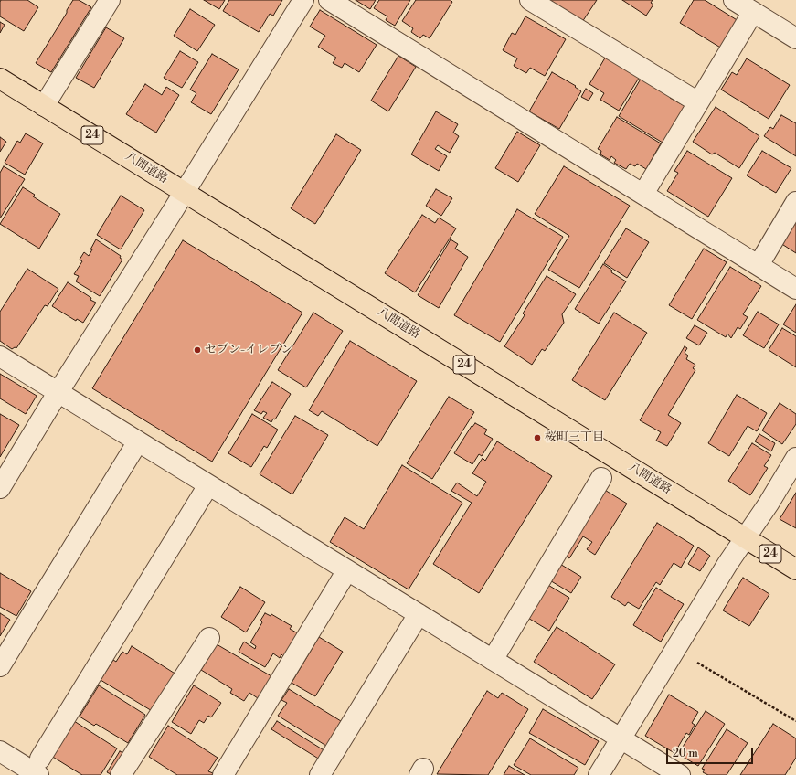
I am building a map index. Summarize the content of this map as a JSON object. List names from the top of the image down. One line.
{"streets":{"main road":["24","八間道路"]},"places":["セブン-イレブン","桜町三丁目"],"scale_bar":"20 m"}
